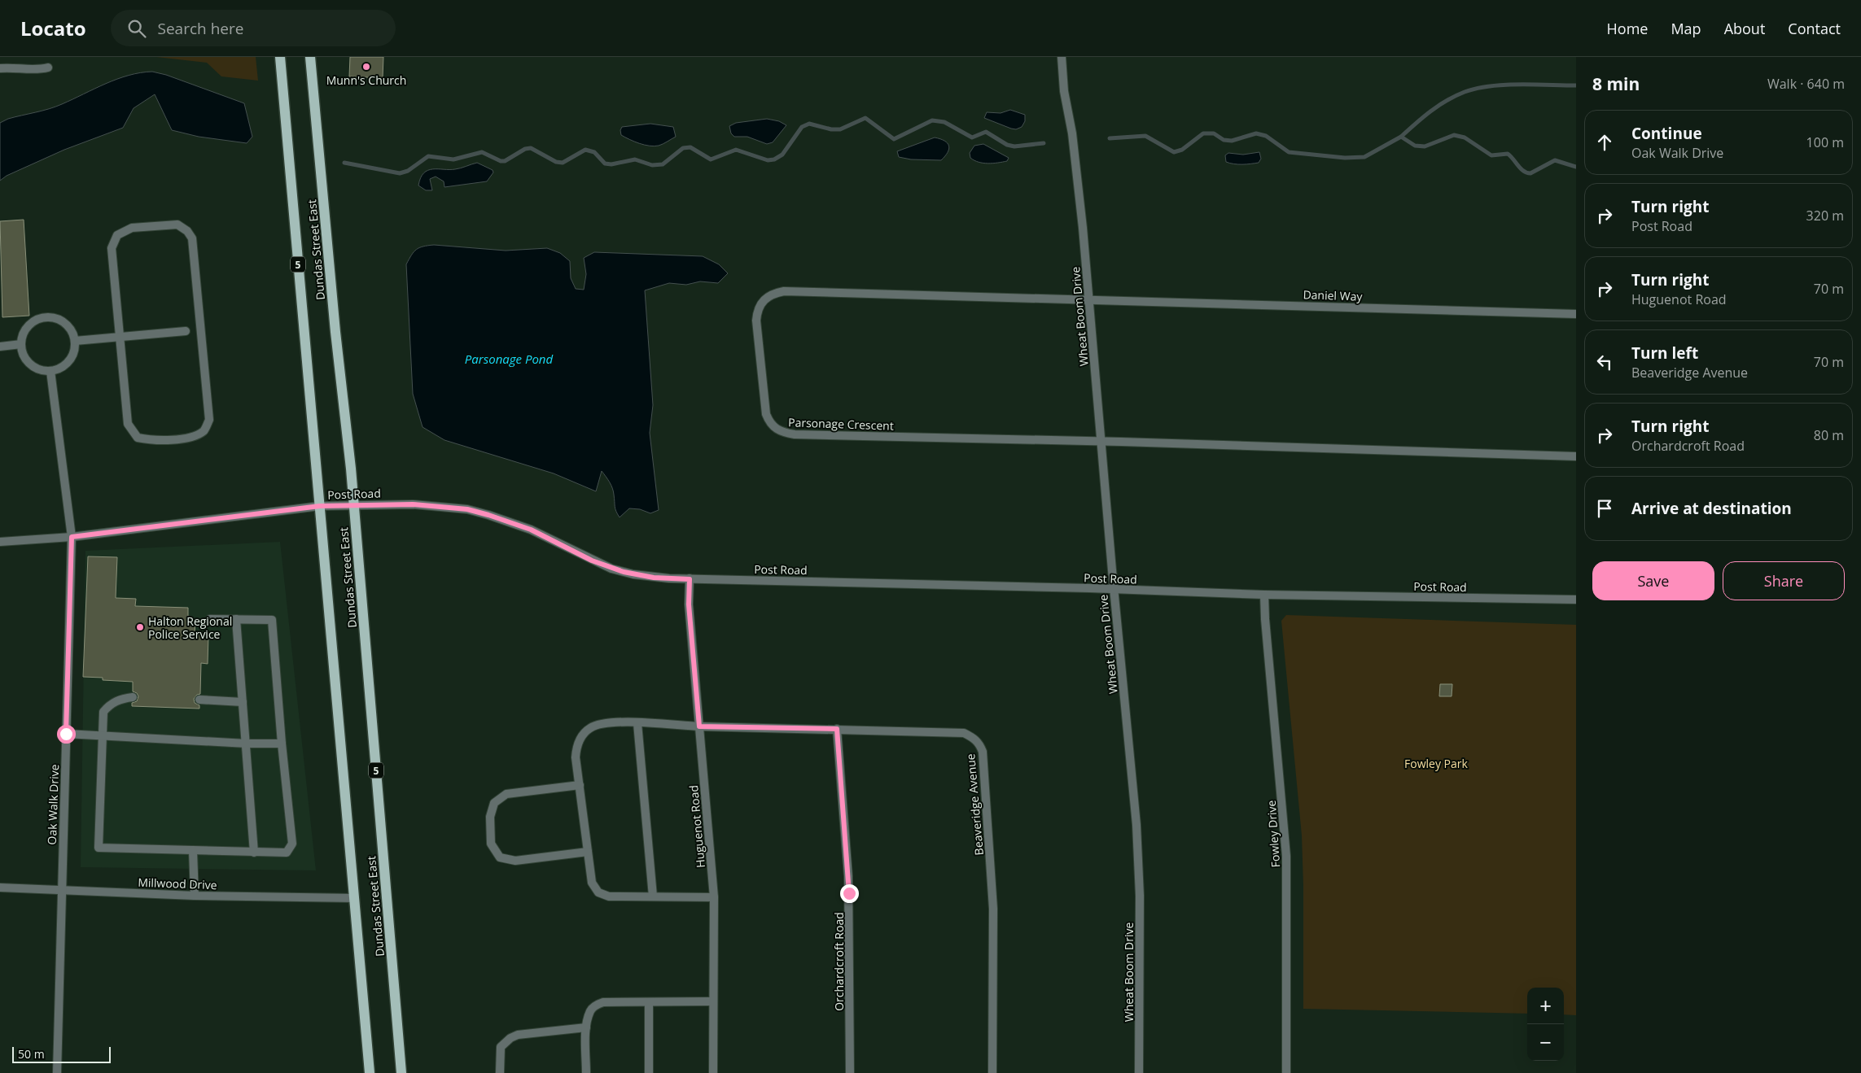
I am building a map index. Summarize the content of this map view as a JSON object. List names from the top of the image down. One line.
{"streets":{"main road":["Dundas Street East","5"],"street":["Daniel Way","Wheat Boom Drive","Parsonage Crescent","Post Road","Oak Walk Drive","Beaveridge Avenue","Huguenot Road","Fowley Drive","Millwood Drive","Orchardcroft Road"]},"crossings":[["Dundas Street East","Post Road"],["Dundas Street East","Millwood Drive"],["Daniel Way","Wheat Boom Drive"],["Daniel Way","Parsonage Crescent"],["Wheat Boom Drive","Parsonage Crescent"],["Wheat Boom Drive","Post Road"],["Post Road","Oak Walk Drive"],["Post Road","Huguenot Road"],["Post Road","Fowley Drive"],["Oak Walk Drive","Millwood Drive"],["Beaveridge Avenue","Huguenot Road"],["Beaveridge Avenue","Orchardcroft Road"]],"water":["Parsonage Pond"],"parks":["Fowley Park"],"places":["Munn's Church","Halton Regional Police Service"],"scale_bar":"50 m","page":{"header":"Locato","search":"Search here","nav":["Home","Map","About","Contact"],"heading":["8 min","Walk · 640 m"],"list":[["Continue","Oak Walk Drive","100 m"],["Turn right","Post Road","320 m"],["Turn right","Huguenot Road","70 m"],["Turn left","Beaveridge Avenue","70 m"],["Turn right","Orchardcroft Road","80 m"],"Arrive at destination"],"buttons":["Save","Share"],"map_buttons":["+","−"],"scale":"50 m"}}
